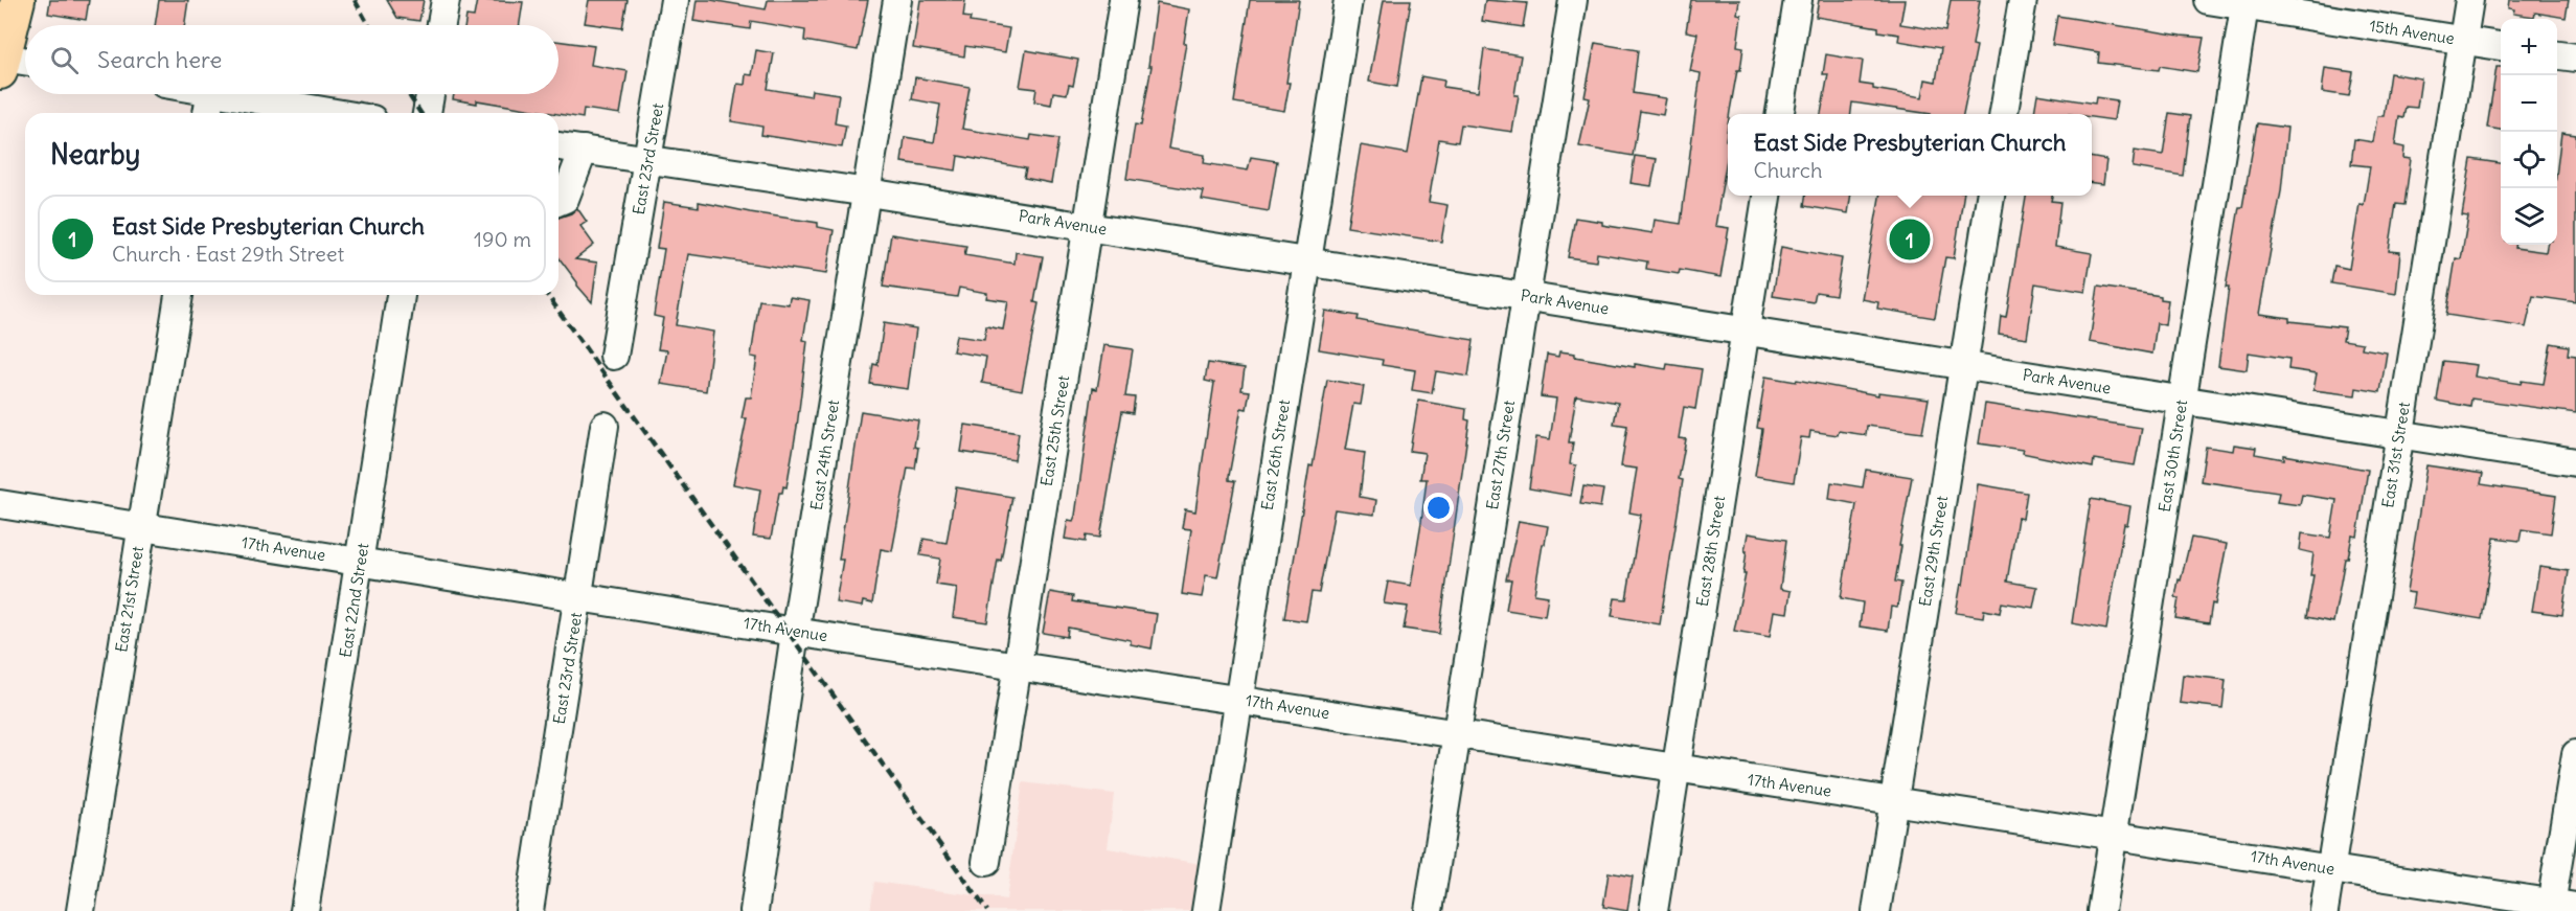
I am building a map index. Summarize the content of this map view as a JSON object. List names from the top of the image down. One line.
{"streets":{"street":["15th Avenue","East 23rd Street","Park Avenue","East 25th Street","East 24th Street","East 26th Street","East 27th Street","East 31st Street","East 30th Street","17th Avenue","East 28th Street","East 29th Street","East 21st Street","East 22nd Street"]},"crossings":[["15th Avenue","East 31st Street"],["15th Avenue","East 30th Street"],["East 23rd Street","Park Avenue"],["East 23rd Street","17th Avenue"],["Park Avenue","East 25th Street"],["Park Avenue","East 24th Street"],["Park Avenue","East 26th Street"],["Park Avenue","East 27th Street"],["Park Avenue","East 31st Street"],["Park Avenue","East 30th Street"],["Park Avenue","East 28th Street"],["Park Avenue","East 29th Street"],["East 25th Street","17th Avenue"],["East 24th Street","17th Avenue"],["East 26th Street","17th Avenue"],["East 27th Street","17th Avenue"],["East 31st Street","17th Avenue"],["East 30th Street","17th Avenue"],["17th Avenue","East 28th Street"],["17th Avenue","East 29th Street"],["17th Avenue","East 21st Street"],["17th Avenue","East 22nd Street"]],"page":{"map_buttons":["+","−"],"search":"Search here","heading":"Nearby","popup":["East Side Presbyterian Church","Church"],"list":[{"mark":"1","name":"East Side Presbyterian Church","note":"Church · East 29th Street","value":"190 m"}],"pins":"1"}}
